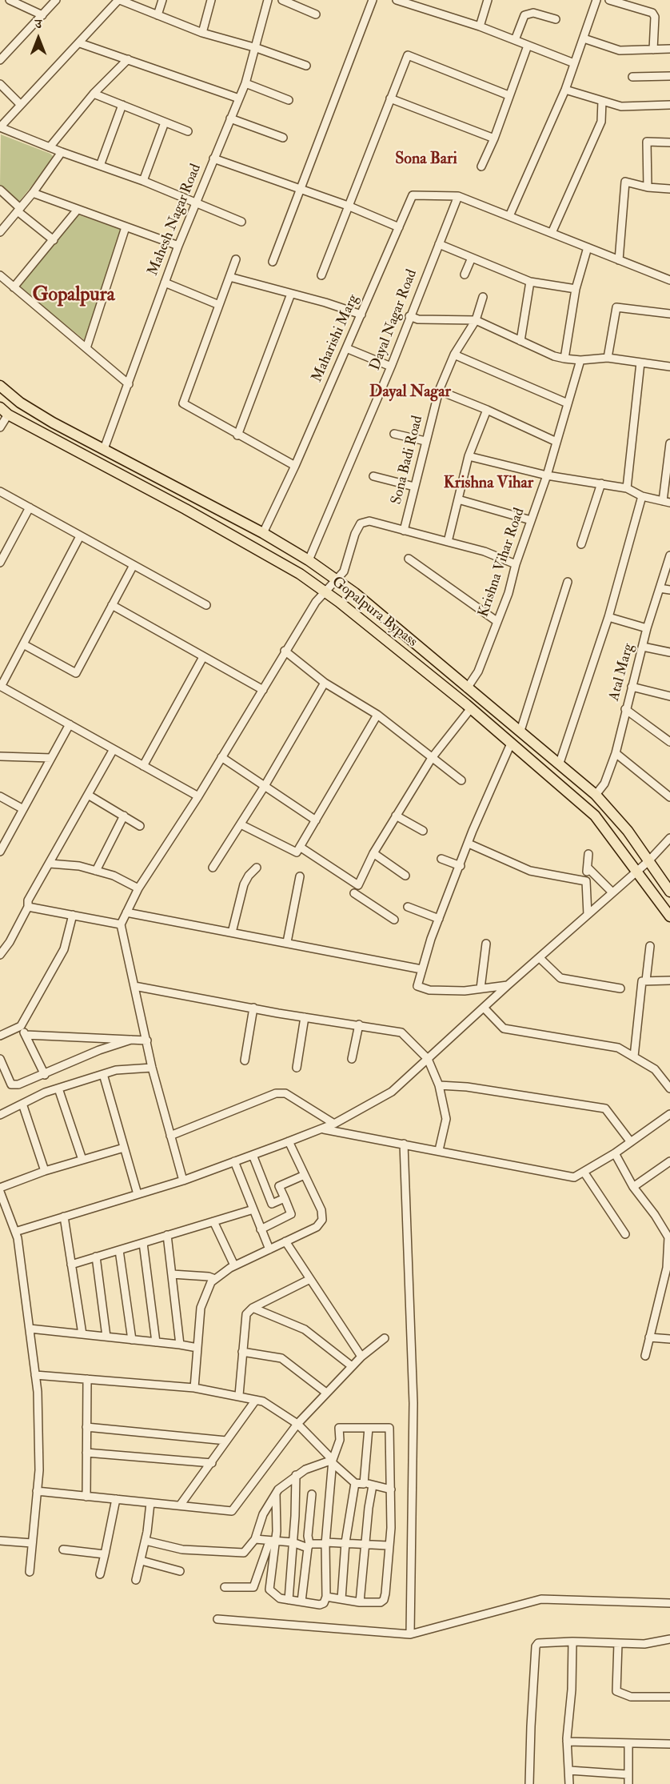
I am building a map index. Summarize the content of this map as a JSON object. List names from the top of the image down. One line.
{"streets":{"main road":["Gopalpura Bypass"],"street":["Mahesh Nagar Road","Dayal Nagar Road","Maharishi Marg","Sona Badi Road","Krishna Vihar Road","Atal Marg"]},"crossings":[["Mahesh Nagar Road","Gopalpura Bypass"],["Dayal Nagar Road","Maharishi Marg"],["Dayal Nagar Road","Gopalpura Bypass"],["Maharishi Marg","Gopalpura Bypass"],["Krishna Vihar Road","Gopalpura Bypass"],["Gopalpura Bypass","Atal Marg"]],"districts":["Sona Bari","Gopalpura","Dayal Nagar","Krishna Vihar"],"north":"top"}
